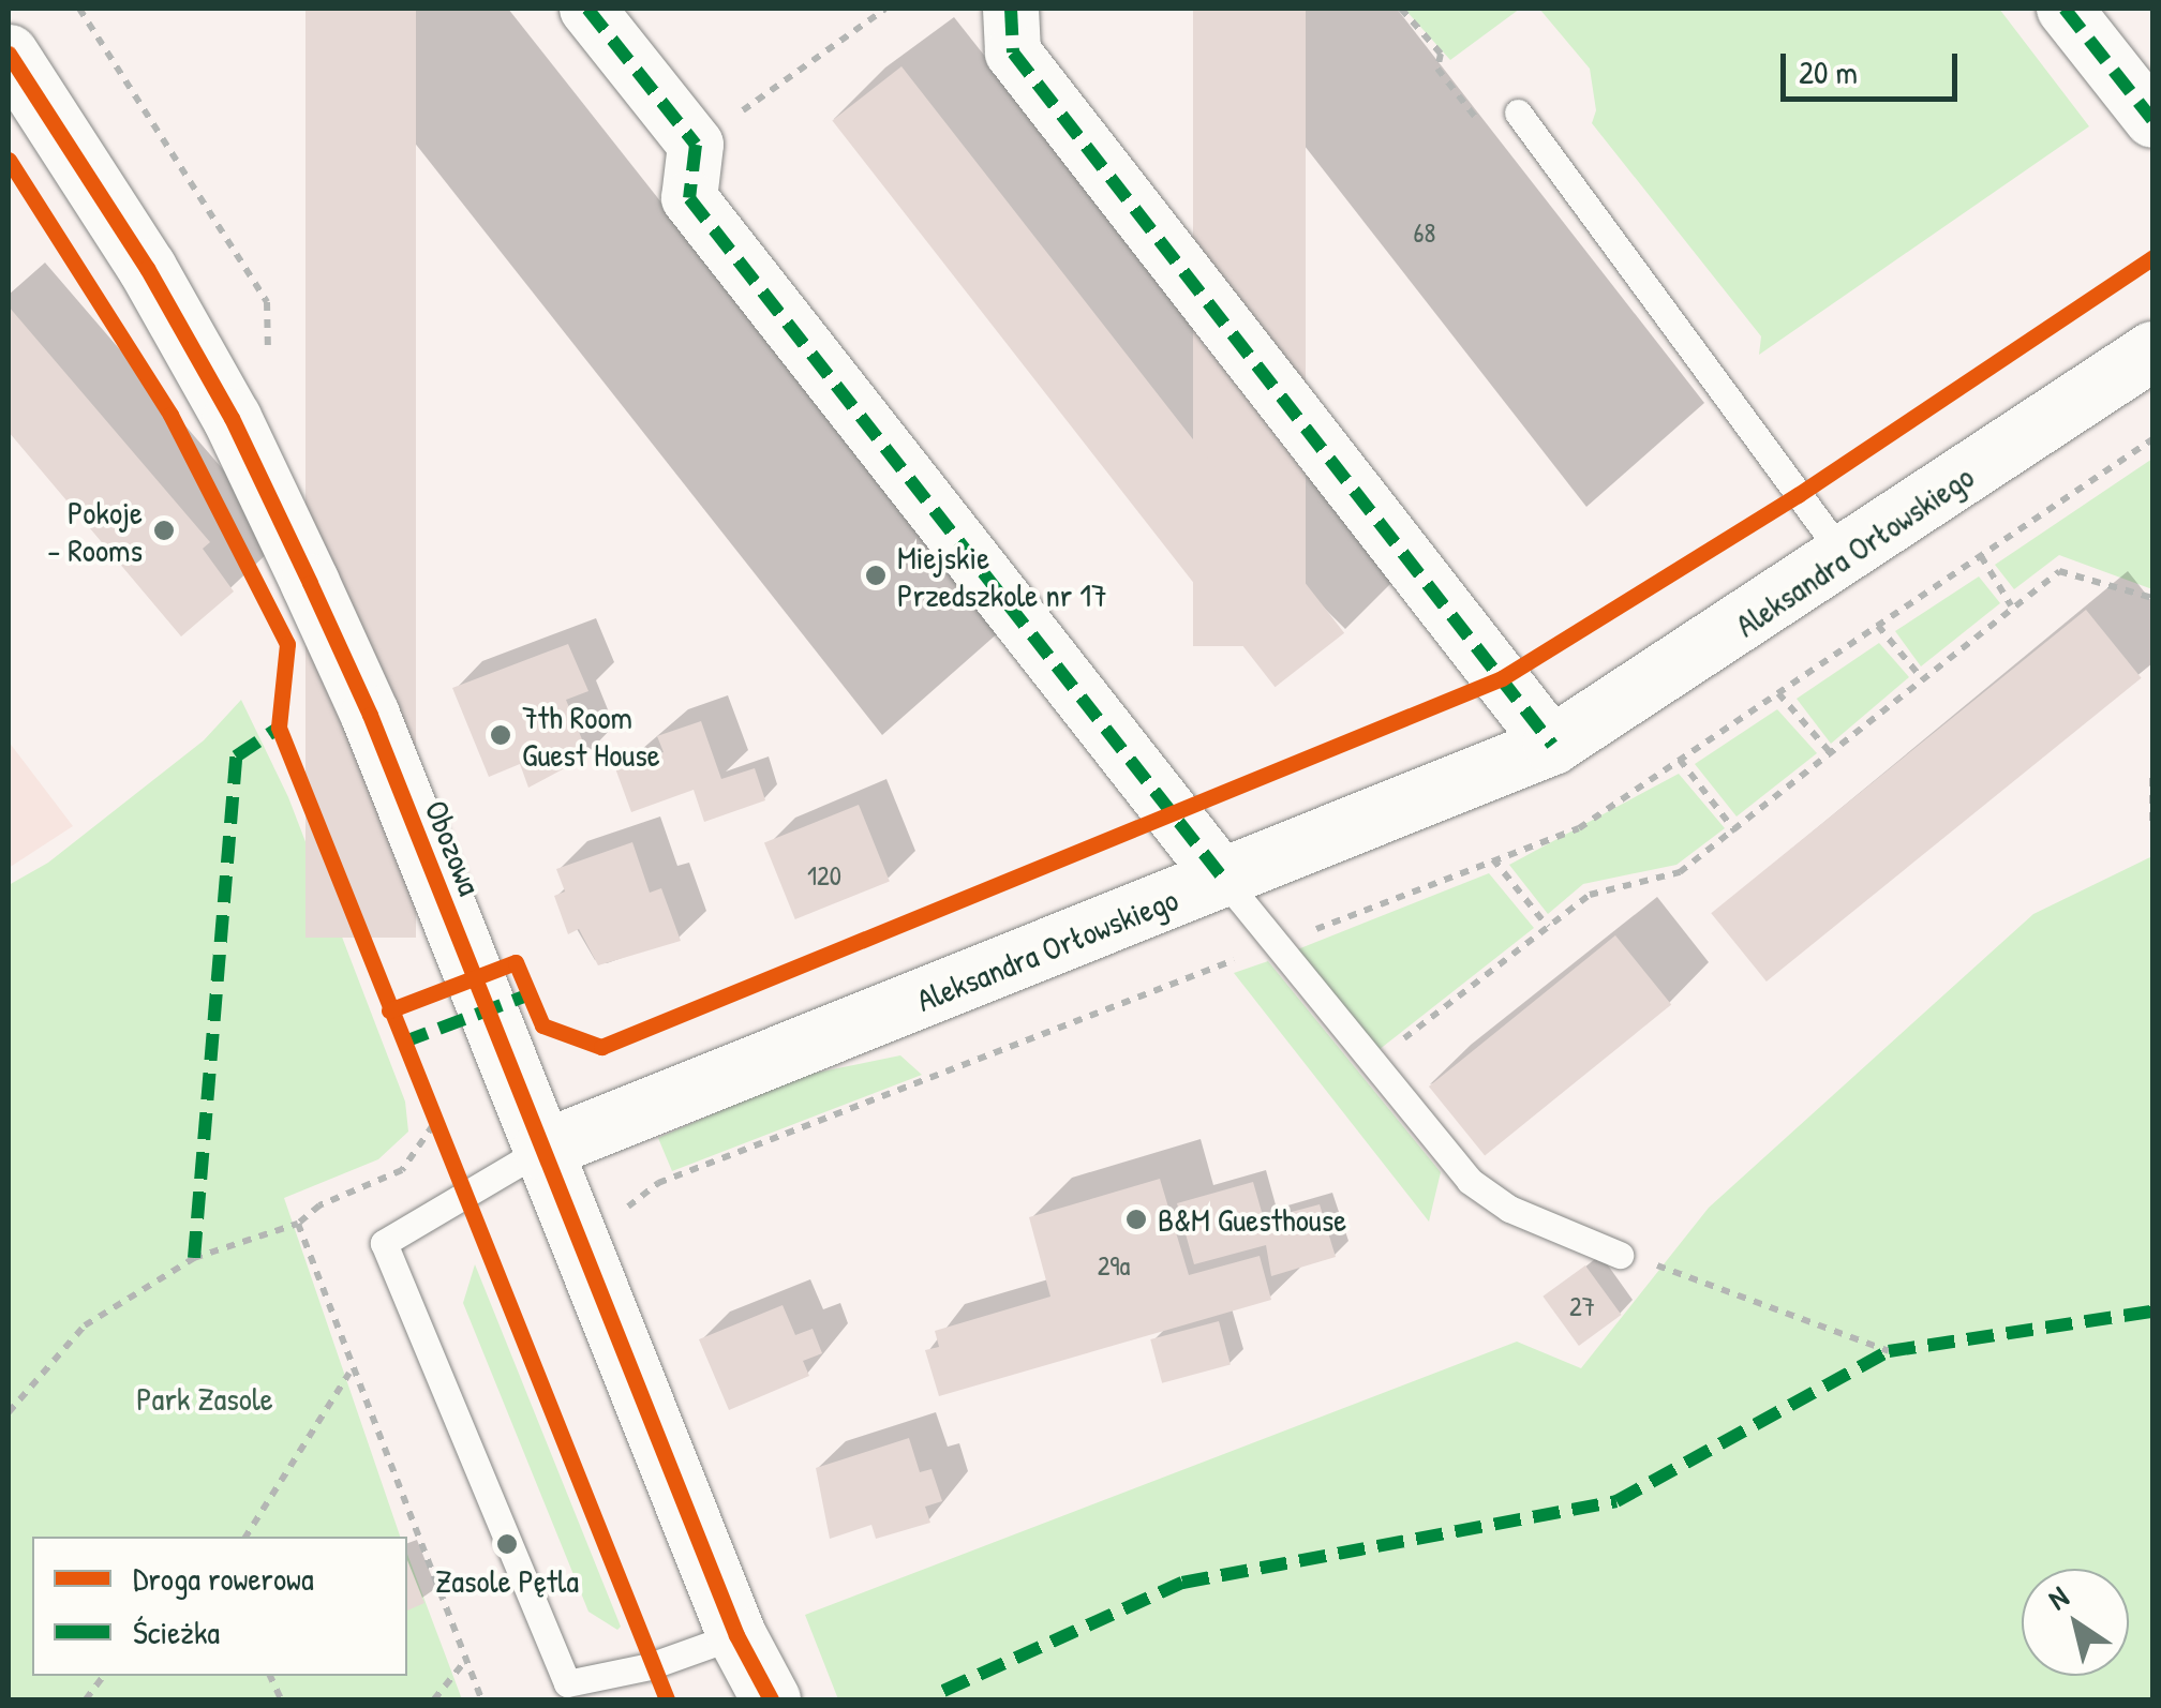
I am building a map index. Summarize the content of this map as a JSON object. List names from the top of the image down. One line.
{"streets":{"street":["Aleksandra Orłowskiego","Obozowa"]},"crossings":[["Aleksandra Orłowskiego","Obozowa"]],"parks":["Park Zasole"],"places":["Pokoje - Rooms","Miejskie Przedszkole nr 17","7th Room Guest House","B&M Guesthouse","Zasole Pętla"],"house_numbers":["68","120","29a","27"],"legend":["Droga rowerowa","Ścieżka"],"scale_bar":"20 m","north":"top left"}
